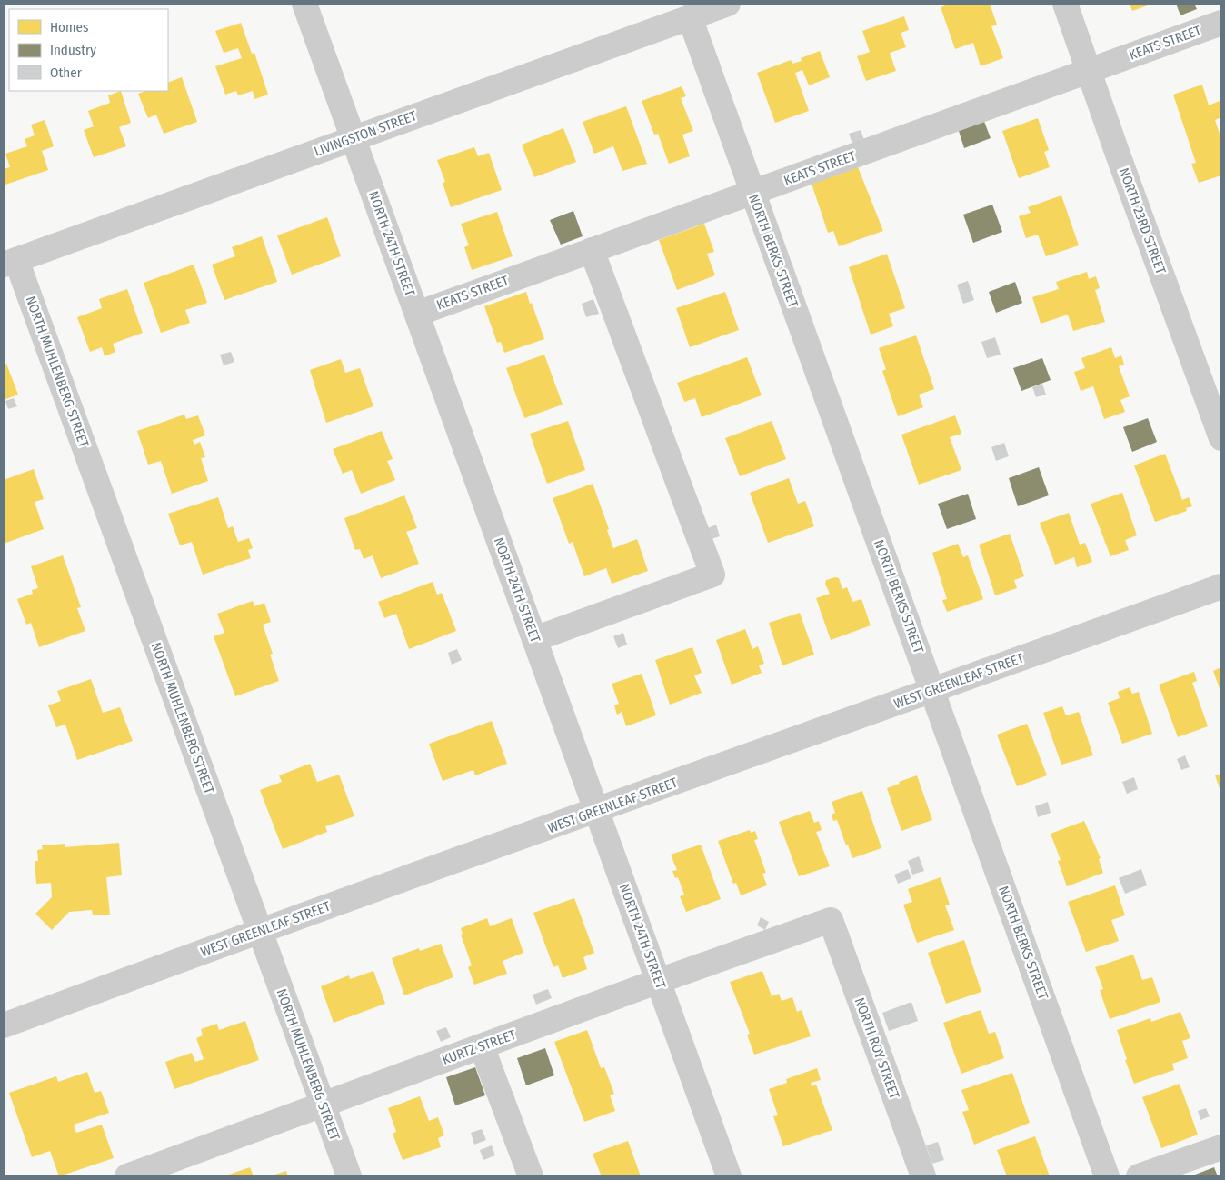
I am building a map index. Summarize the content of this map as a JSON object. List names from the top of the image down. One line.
{"streets":{"street":["KEATS STREET","LIVINGSTON STREET","NORTH 23RD STREET","NORTH 24TH STREET","NORTH BERKS STREET","NORTH MUHLENBERG STREET","WEST GREENLEAF STREET","KURTZ STREET","NORTH ROY STREET"]},"crossings":[["KEATS STREET","NORTH 23RD STREET"],["KEATS STREET","NORTH 24TH STREET"],["KEATS STREET","NORTH BERKS STREET"],["LIVINGSTON STREET","NORTH 24TH STREET"],["LIVINGSTON STREET","NORTH BERKS STREET"],["LIVINGSTON STREET","NORTH MUHLENBERG STREET"],["NORTH 24TH STREET","WEST GREENLEAF STREET"],["NORTH 24TH STREET","KURTZ STREET"],["NORTH BERKS STREET","WEST GREENLEAF STREET"],["NORTH MUHLENBERG STREET","WEST GREENLEAF STREET"],["NORTH MUHLENBERG STREET","KURTZ STREET"],["KURTZ STREET","NORTH ROY STREET"]],"legend":["Homes","Industry","Other"]}
